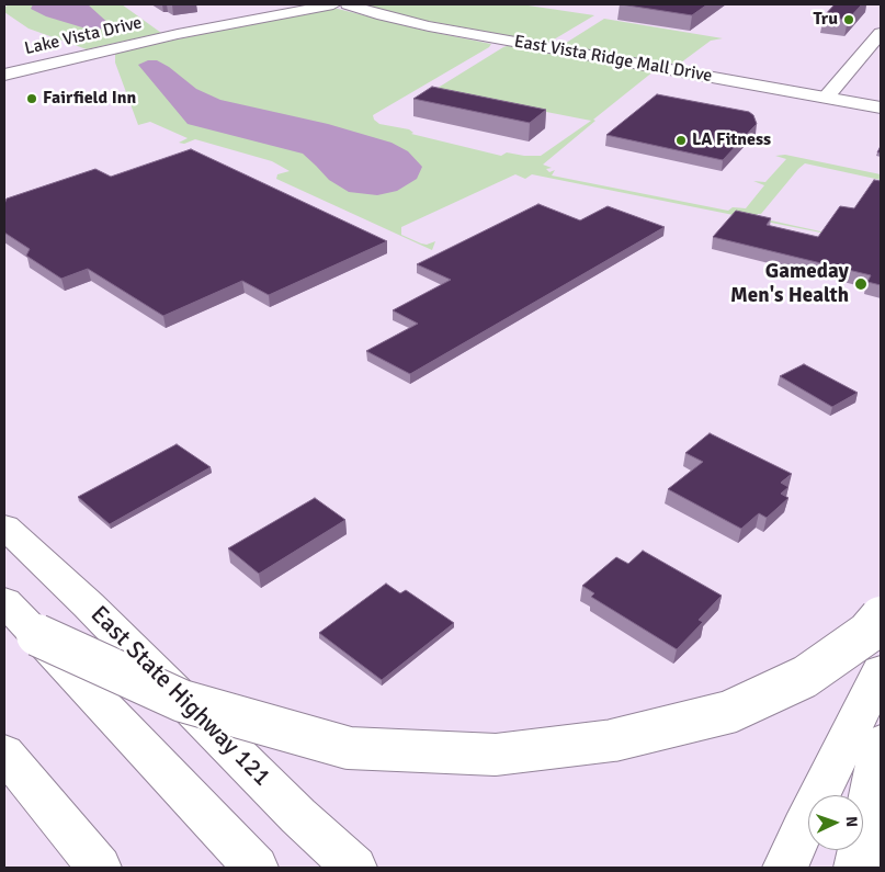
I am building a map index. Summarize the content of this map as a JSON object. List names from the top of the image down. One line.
{"streets":{"main road":["Lake Vista Drive","East Vista Ridge Mall Drive","East State Highway 121"]},"places":["Tru","Fairfield Inn","LA Fitness","Gameday Men's Health"],"north":"right"}
